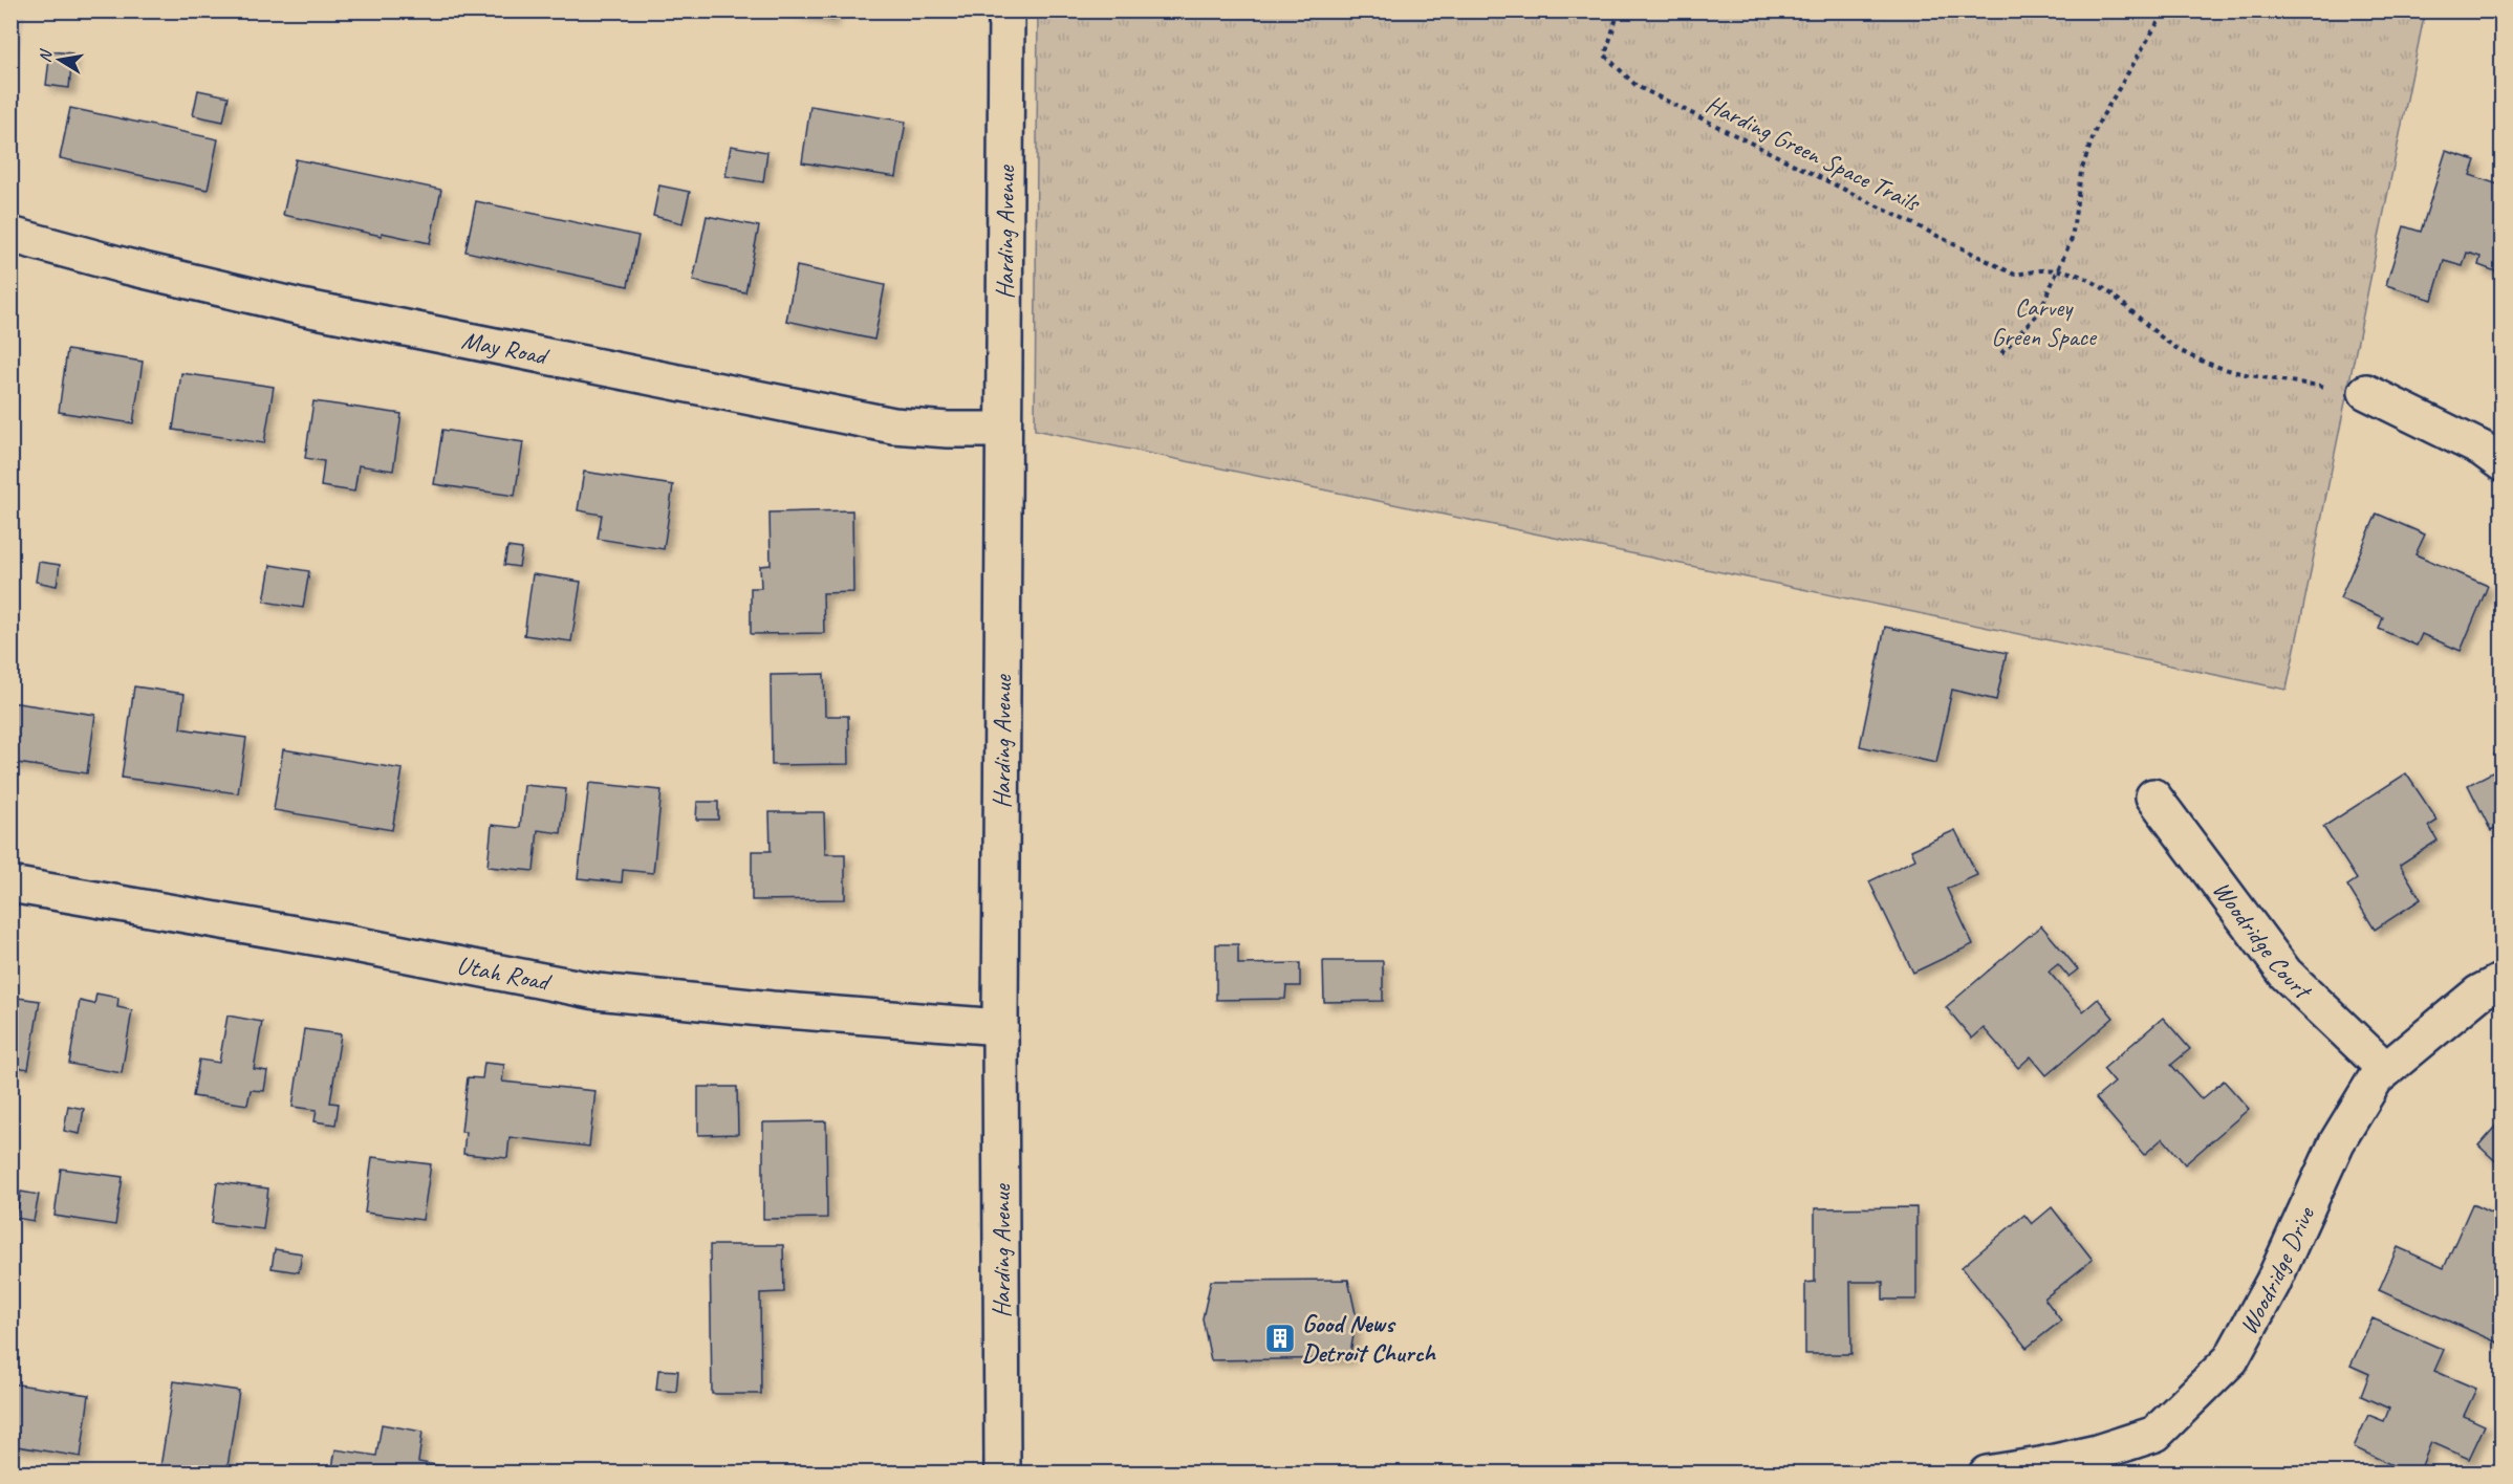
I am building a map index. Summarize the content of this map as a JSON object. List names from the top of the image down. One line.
{"streets":{"street":["Harding Avenue","May Road","Woodridge Court","Utah Road","Woodridge Drive"],"path":["Harding Green Space Trails"]},"crossings":[["Harding Avenue","May Road"],["Harding Avenue","Utah Road"],["Woodridge Court","Woodridge Drive"]],"parks":["Carvey Green Space"],"places":{"building":["Good News Detroit Church"]},"north":"left"}
